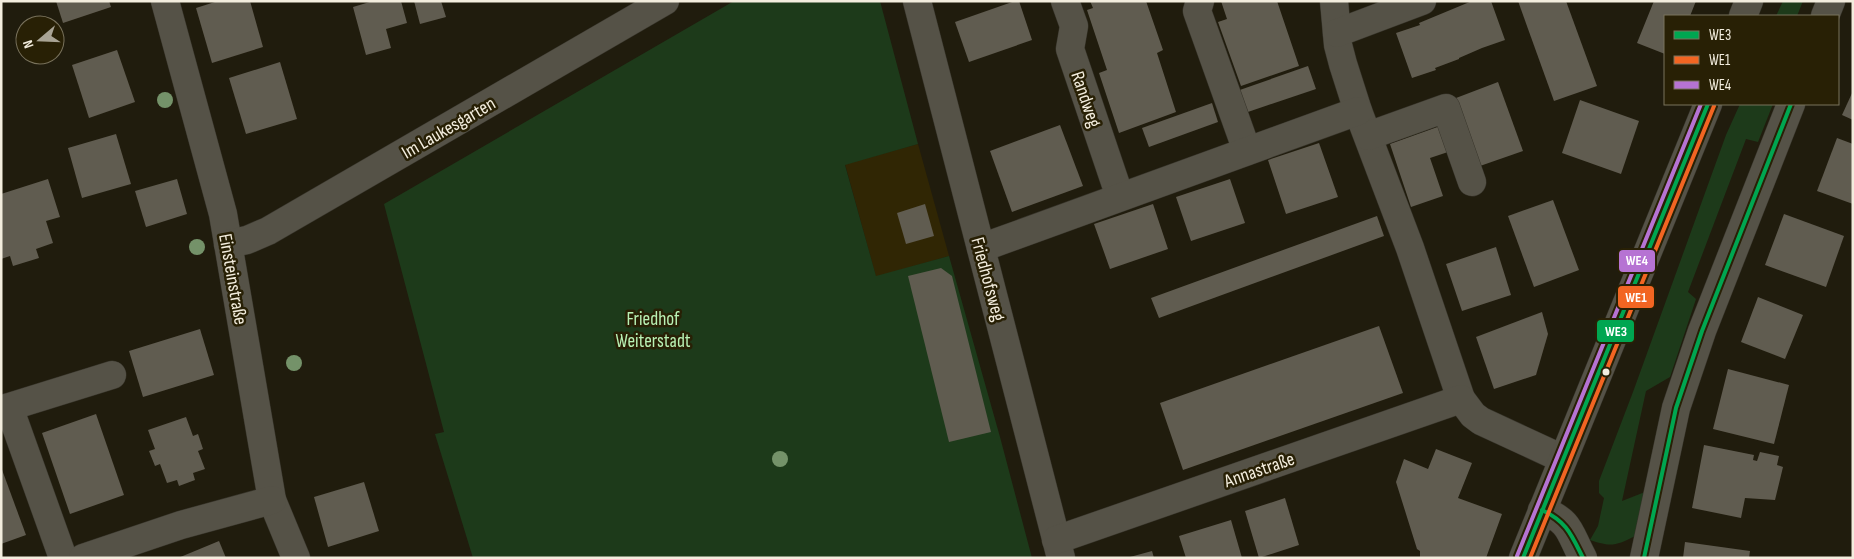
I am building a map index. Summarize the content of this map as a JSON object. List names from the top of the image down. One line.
{"streets":{"street":["Randweg","Im Laukesgarten","Einsteinstraße","Friedhofsweg","Annastraße"]},"crossings":[["Im Laukesgarten","Einsteinstraße"],["Friedhofsweg","Annastraße"]],"parks":["Friedhof Weiterstadt"],"lines":["transit line WE3","transit line WE4","transit line WE1"],"legend":["WE3","WE1","WE4"],"north":"left"}
